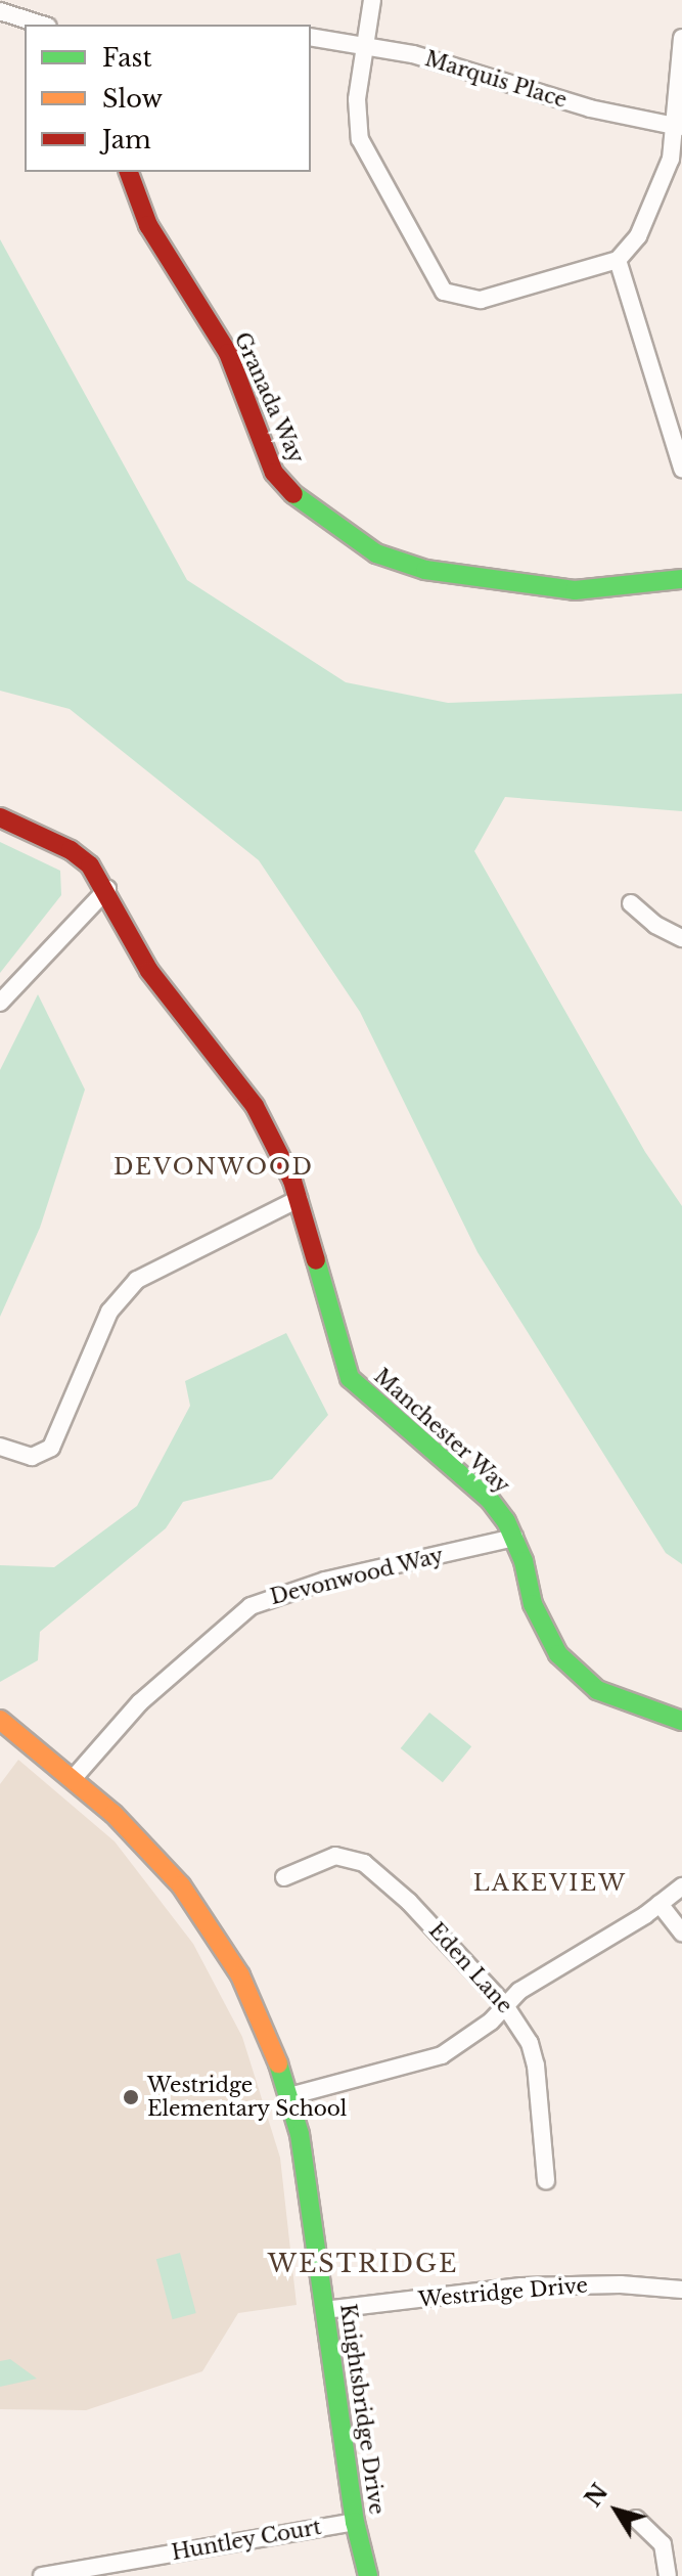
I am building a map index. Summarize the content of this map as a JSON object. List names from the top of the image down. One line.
{"streets":{"street":["Marquis Place","Granada Way","Manchester Way","Devonwood Way","Eden Lane","Westridge Drive","Knightsbridge Drive","Huntley Court"]},"crossings":[["Manchester Way","Devonwood Way"],["Devonwood Way","Knightsbridge Drive"],["Westridge Drive","Knightsbridge Drive"],["Knightsbridge Drive","Huntley Court"]],"districts":["DEVONWOOD","LAKEVIEW","WESTRIDGE"],"places":["Westridge Elementary School"],"legend":["Fast","Slow","Jam"],"north":"top left"}
